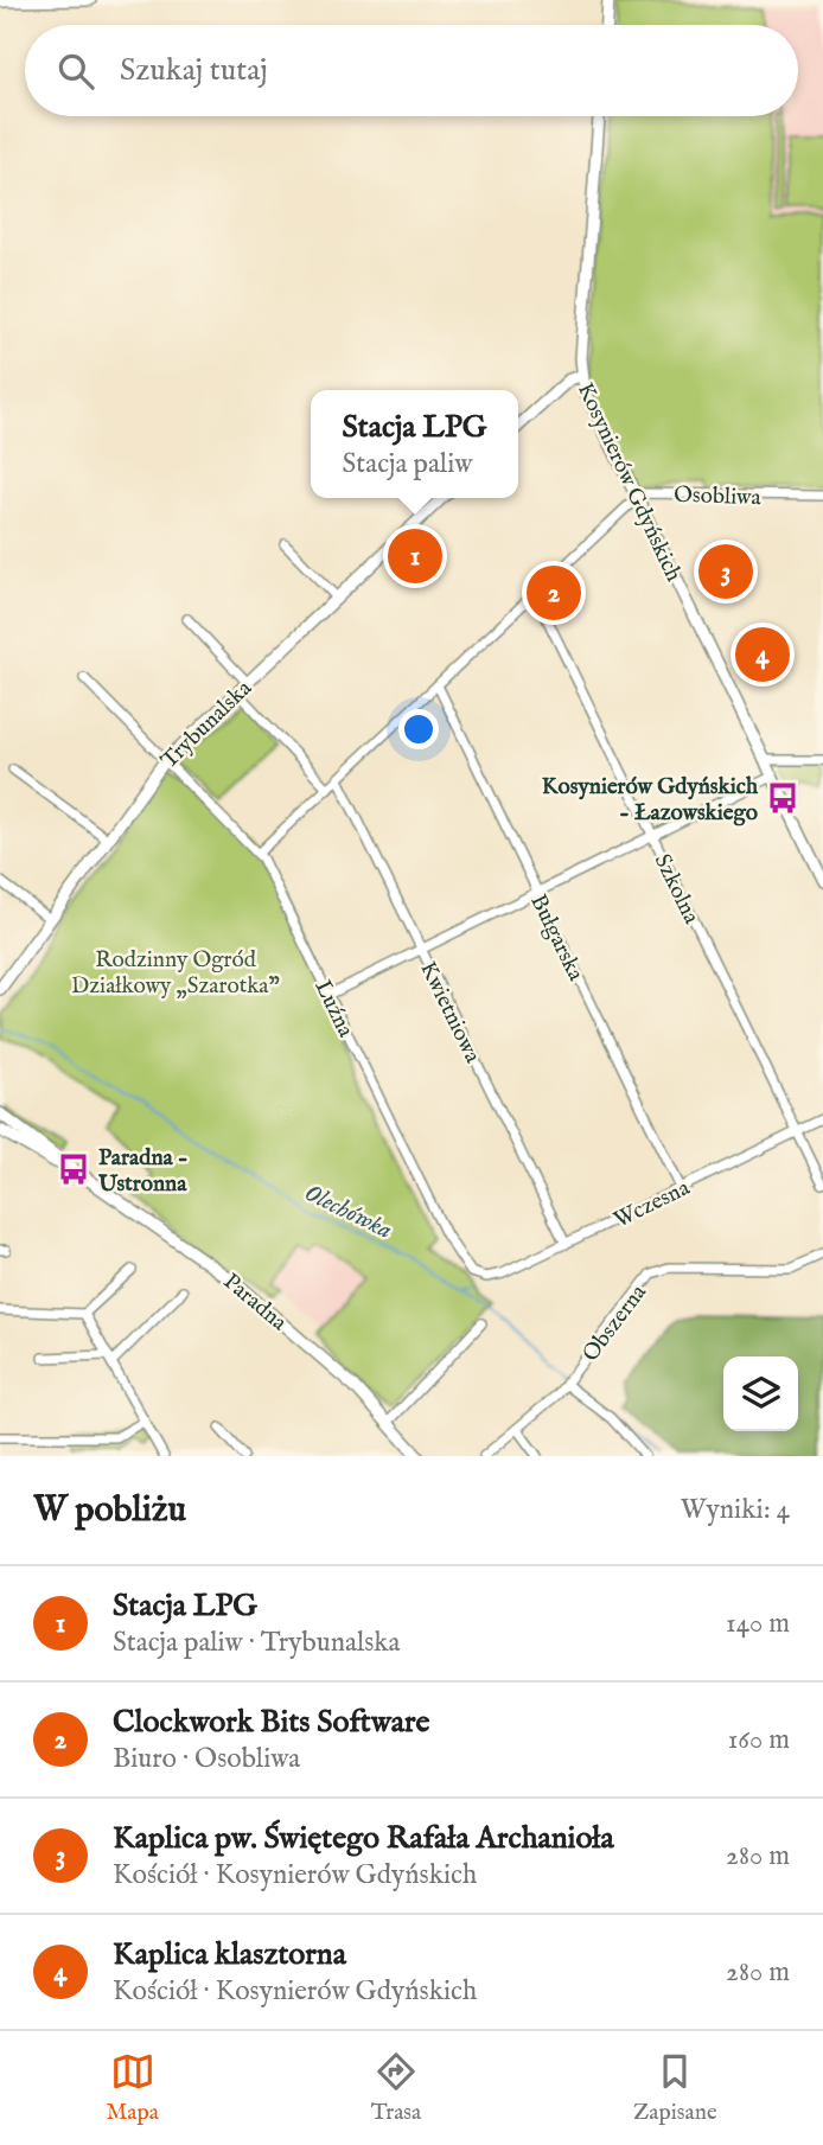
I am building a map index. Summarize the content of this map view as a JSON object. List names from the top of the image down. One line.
{"streets":{"street":["Kosynierów Gdyńskich","Osobliwa","Trybunalska","Szkolna","Bułgarska","Luźna","Kwietniowa","Wczesna","Paradna","Obszerna"]},"crossings":[["Kosynierów Gdyńskich","Osobliwa"],["Trybunalska","Luźna"],["Szkolna","Wczesna"],["Bułgarska","Wczesna"],["Luźna","Wczesna"],["Kwietniowa","Wczesna"]],"water":["Olechówka"],"parks":["Rodzinny Ogród Działkowy „Szarotka”"],"places":{"bus stop":["Kosynierów Gdyńskich - Łazowskiego","Paradna - Ustronna"]},"page":{"search":"Szukaj tutaj","popup":["Stacja LPG","Stacja paliw"],"pins":["1","3","2","4"],"heading":["W pobliżu","Wyniki: 4"],"list":[{"mark":"1","name":"Stacja LPG","note":"Stacja paliw · Trybunalska","value":"140 m"},{"mark":"2","name":"Clockwork Bits Software","note":"Biuro · Osobliwa","value":"160 m"},{"mark":"3","name":"Kaplica pw. Świętego Rafała Archanioła","note":"Kościół · Kosynierów Gdyńskich","value":"280 m"},{"mark":"4","name":"Kaplica klasztorna","note":"Kościół · Kosynierów Gdyńskich","value":"280 m"}],"nav":["Mapa","Trasa","Zapisane"]}}
